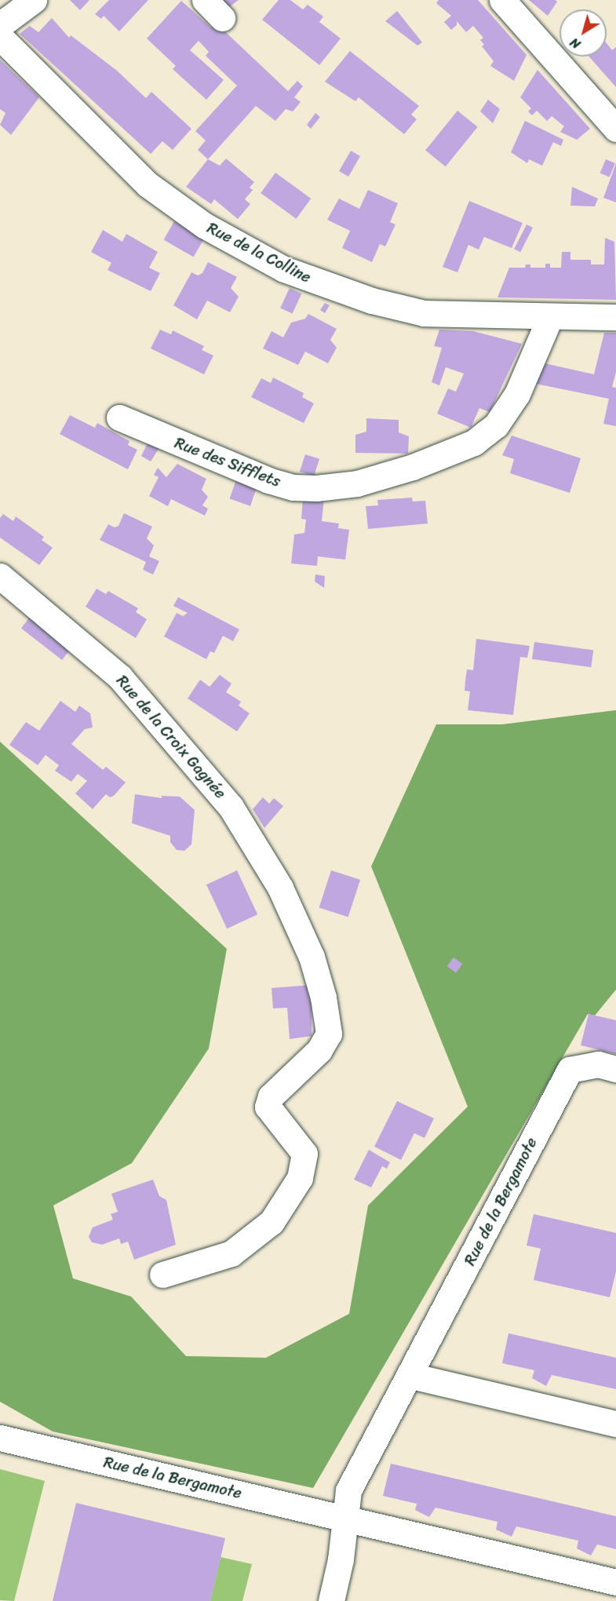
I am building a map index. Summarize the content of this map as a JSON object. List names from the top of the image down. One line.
{"streets":{"street":["Rue de la Colline","Rue des Sifflets","Rue de la Croix Gagnée","Rue de la Bergamote"]},"crossings":[["Rue de la Colline","Rue des Sifflets"]],"north":"bottom left"}
